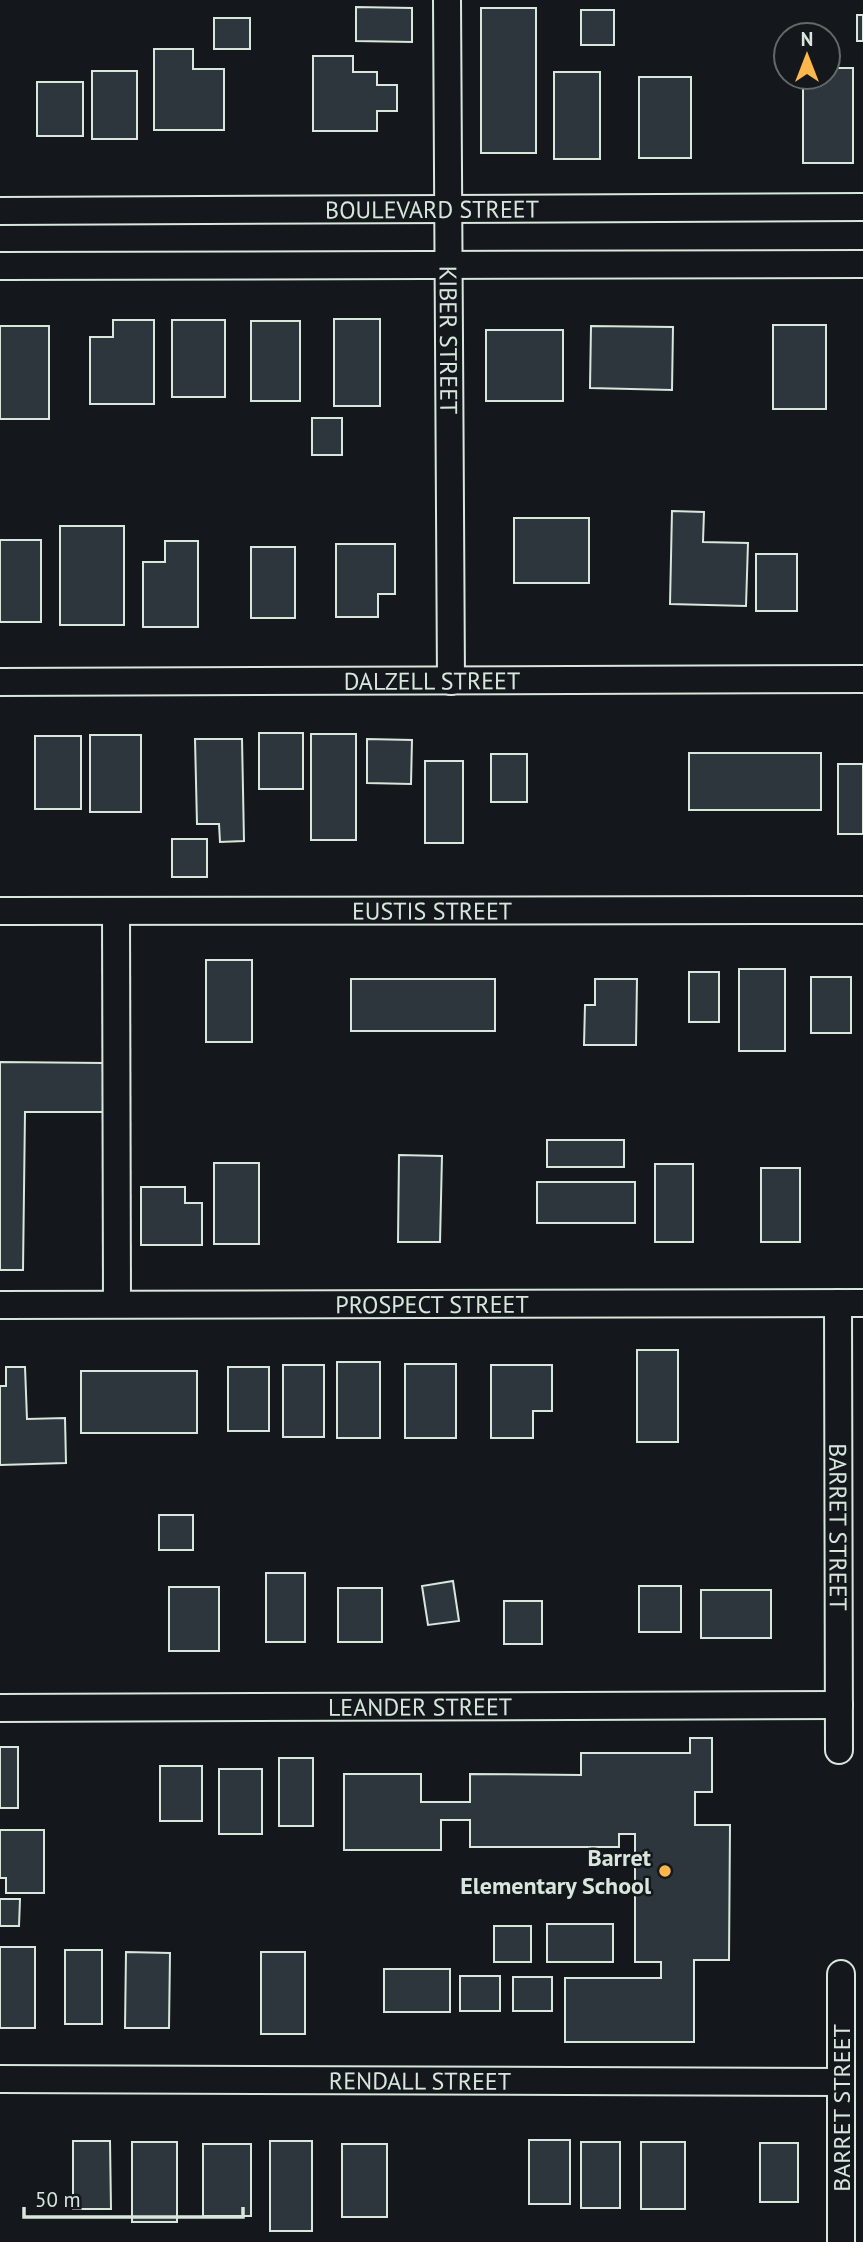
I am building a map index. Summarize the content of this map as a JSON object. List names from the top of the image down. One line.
{"streets":{"street":["BOULEVARD STREET","KIBER STREET","DALZELL STREET","EUSTIS STREET","PROSPECT STREET","BARRET STREET","LEANDER STREET","RENDALL STREET"]},"crossings":[["BOULEVARD STREET","KIBER STREET"],["KIBER STREET","DALZELL STREET"],["PROSPECT STREET","BARRET STREET"],["BARRET STREET","LEANDER STREET"],["BARRET STREET","RENDALL STREET"]],"places":["Barret Elementary School"],"scale_bar":"50 m","north":"top"}
